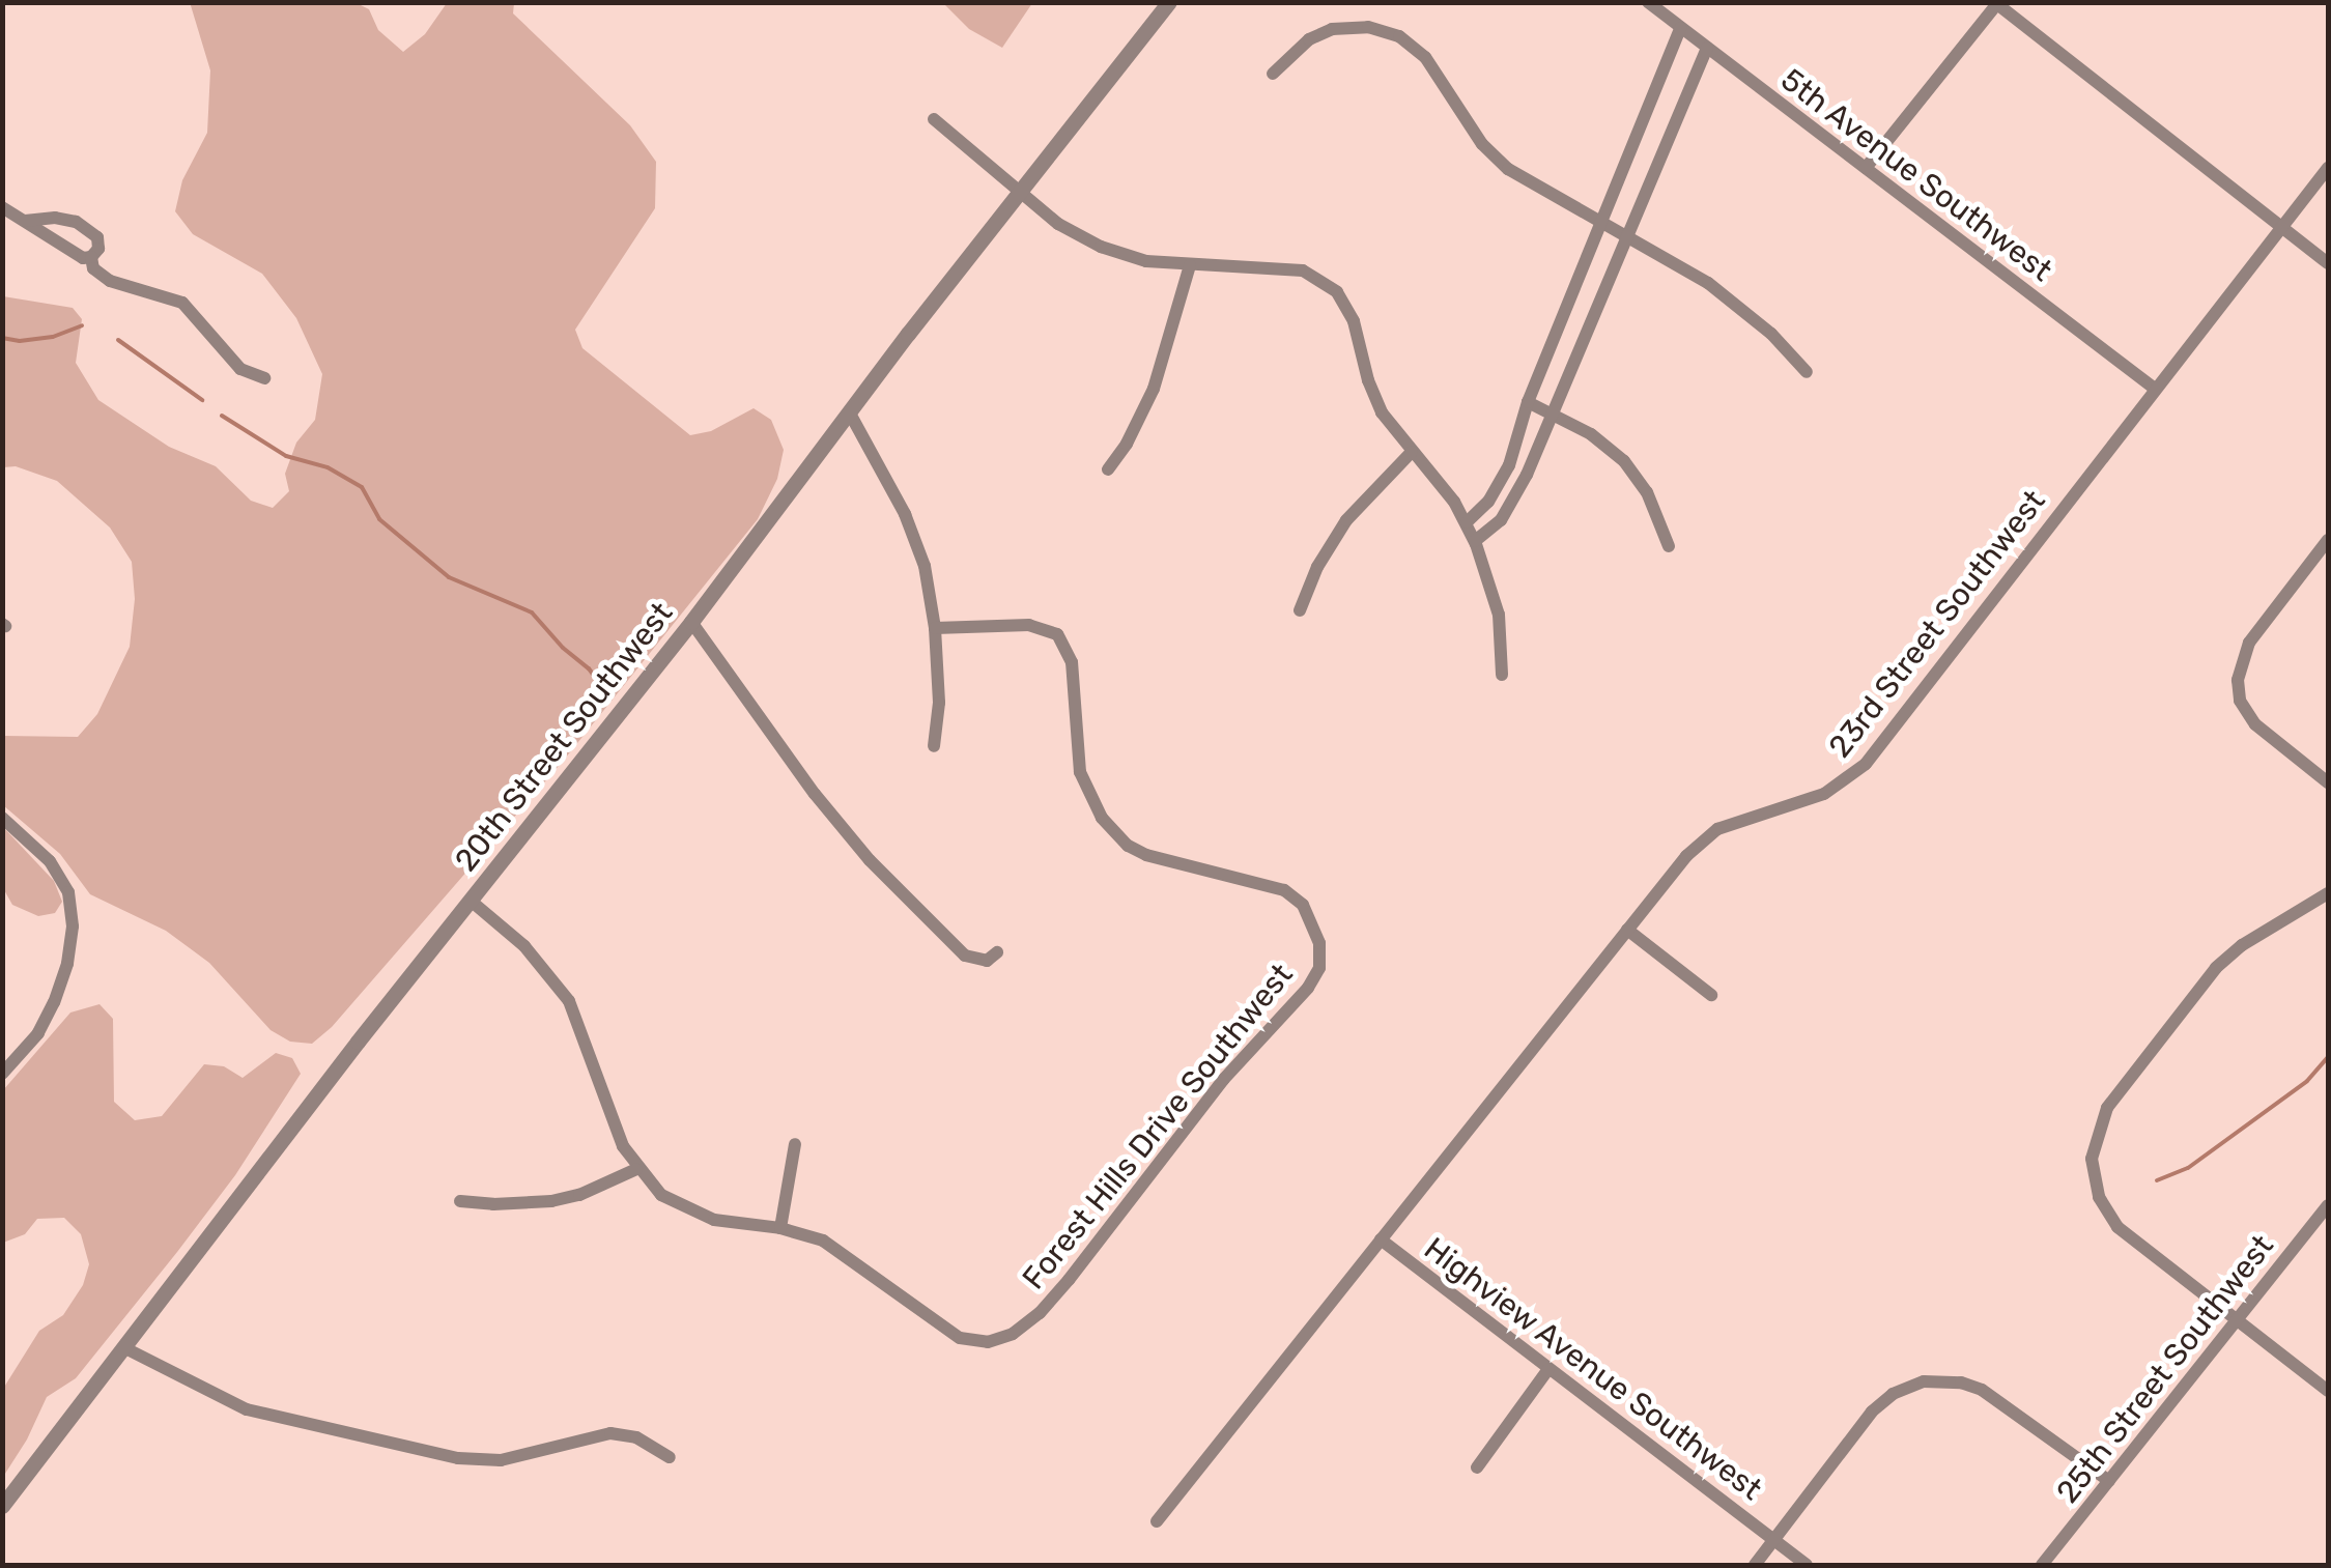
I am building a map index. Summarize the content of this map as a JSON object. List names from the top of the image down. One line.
{"streets":{"street":["5th Avenue Southwest","23rd Street Southwest","20th Street Southwest","Forest Hills Drive Southwest","Highview Avenue Southwest","25th Street Southwest"]},"crossings":[["5th Avenue Southwest","23rd Street Southwest"],["23rd Street Southwest","Highview Avenue Southwest"],["20th Street Southwest","Forest Hills Drive Southwest"]]}
